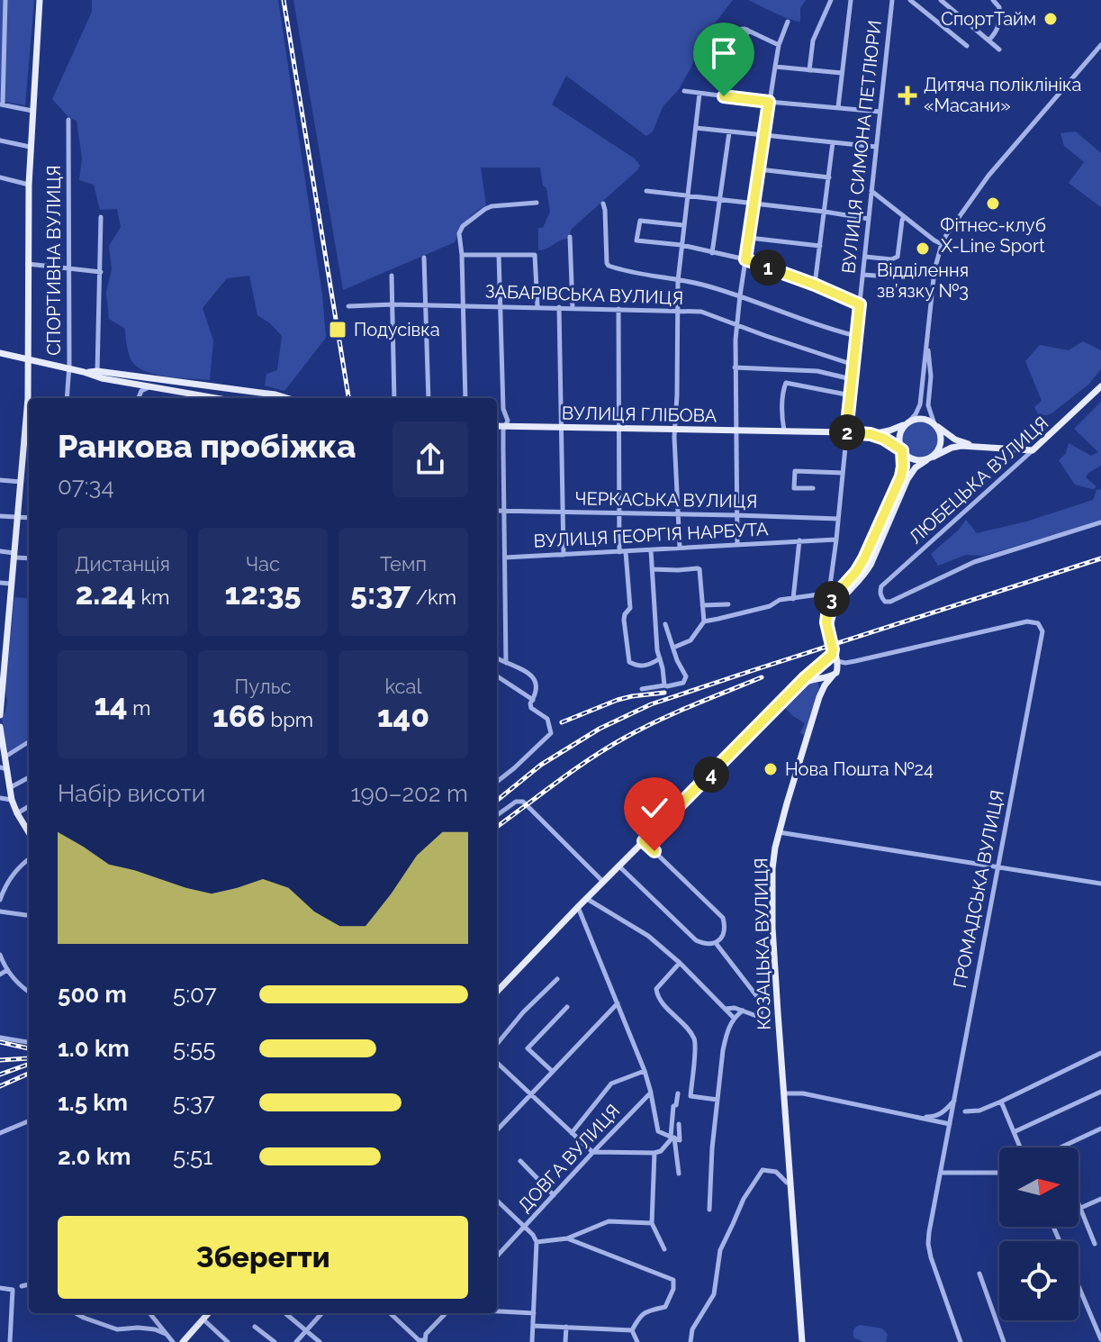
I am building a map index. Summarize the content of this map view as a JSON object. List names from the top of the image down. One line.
{"streets":{"main road":["ВУЛИЦЯ ГЛІБОВА","ЛЮБЕЦЬКА ВУЛИЦЯ","КОЗАЦЬКА ВУЛИЦЯ"],"street":["ВУЛИЦЯ СИМОНА ПЕТЛЮРИ","СПОРТИВНА ВУЛИЦЯ","ЗАБАРІВСЬКА ВУЛИЦЯ","ЧЕРКАСЬКА ВУЛИЦЯ","ВУЛИЦЯ ГЕОРГІЯ НАРБУТА","ГРОМАДСЬКА ВУЛИЦЯ","ДОВГА ВУЛИЦЯ"]},"crossings":[["ВУЛИЦЯ СИМОНА ПЕТЛЮРИ","ЗАБАРІВСЬКА ВУЛИЦЯ"],["ВУЛИЦЯ СИМОНА ПЕТЛЮРИ","ВУЛИЦЯ ГЛІБОВА"],["ВУЛИЦЯ СИМОНА ПЕТЛЮРИ","ЧЕРКАСЬКА ВУЛИЦЯ"],["ВУЛИЦЯ СИМОНА ПЕТЛЮРИ","ВУЛИЦЯ ГЕОРГІЯ НАРБУТА"]],"places":{"other":["СпортТайм","Фітнес-клуб X-Line Sport","Відділення зв’язку №3","Нова Пошта №24"],"health":["Дитяча поліклініка «Масани»"],"transit":["Подусівка"]},"north":"right","page":{"pins":["1","2","3","4"],"heading":["Ранкова пробіжка","07:34"],"stats":[["Дистанція","2.24 km"],["Час","12:35"],["Темп","5:37 /km"],["14 m"],["Пульс","166 bpm"],["kcal","140"]],"chart":["Набір висоти","190–202 m"],"list":[{"name":"500 m","note":"5:07"},{"name":"1.0 km","note":"5:55"},{"name":"1.5 km","note":"5:37"},{"name":"2.0 km","note":"5:51"}],"buttons":"Зберегти"}}
